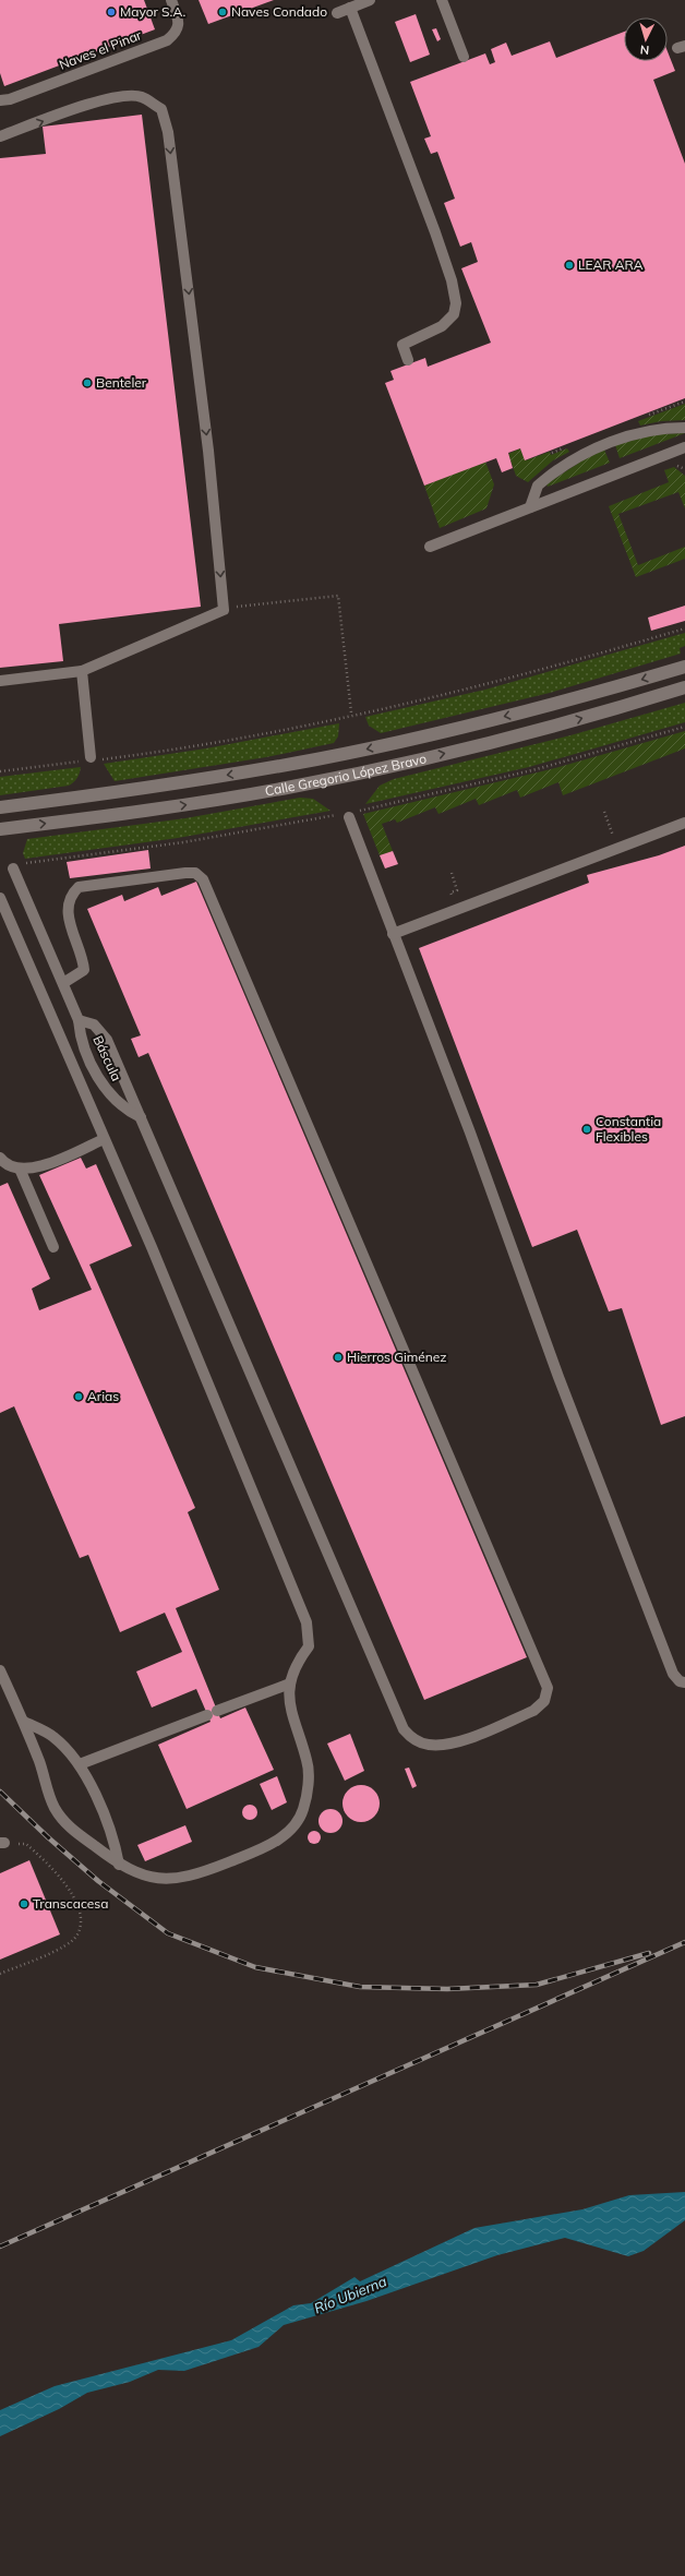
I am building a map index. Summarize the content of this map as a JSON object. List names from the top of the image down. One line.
{"streets":{"main road":["Calle Gregorio López Bravo"],"lane":["Naves el Pinar","Báscula"]},"water":["Río Ubierna"],"places":["Mayor S.A.","Naves Condado","LEAR ARA","Benteler","Constantia Flexibles","Hierros Giménez","Arias","Transcacesa"],"north":"bottom"}
